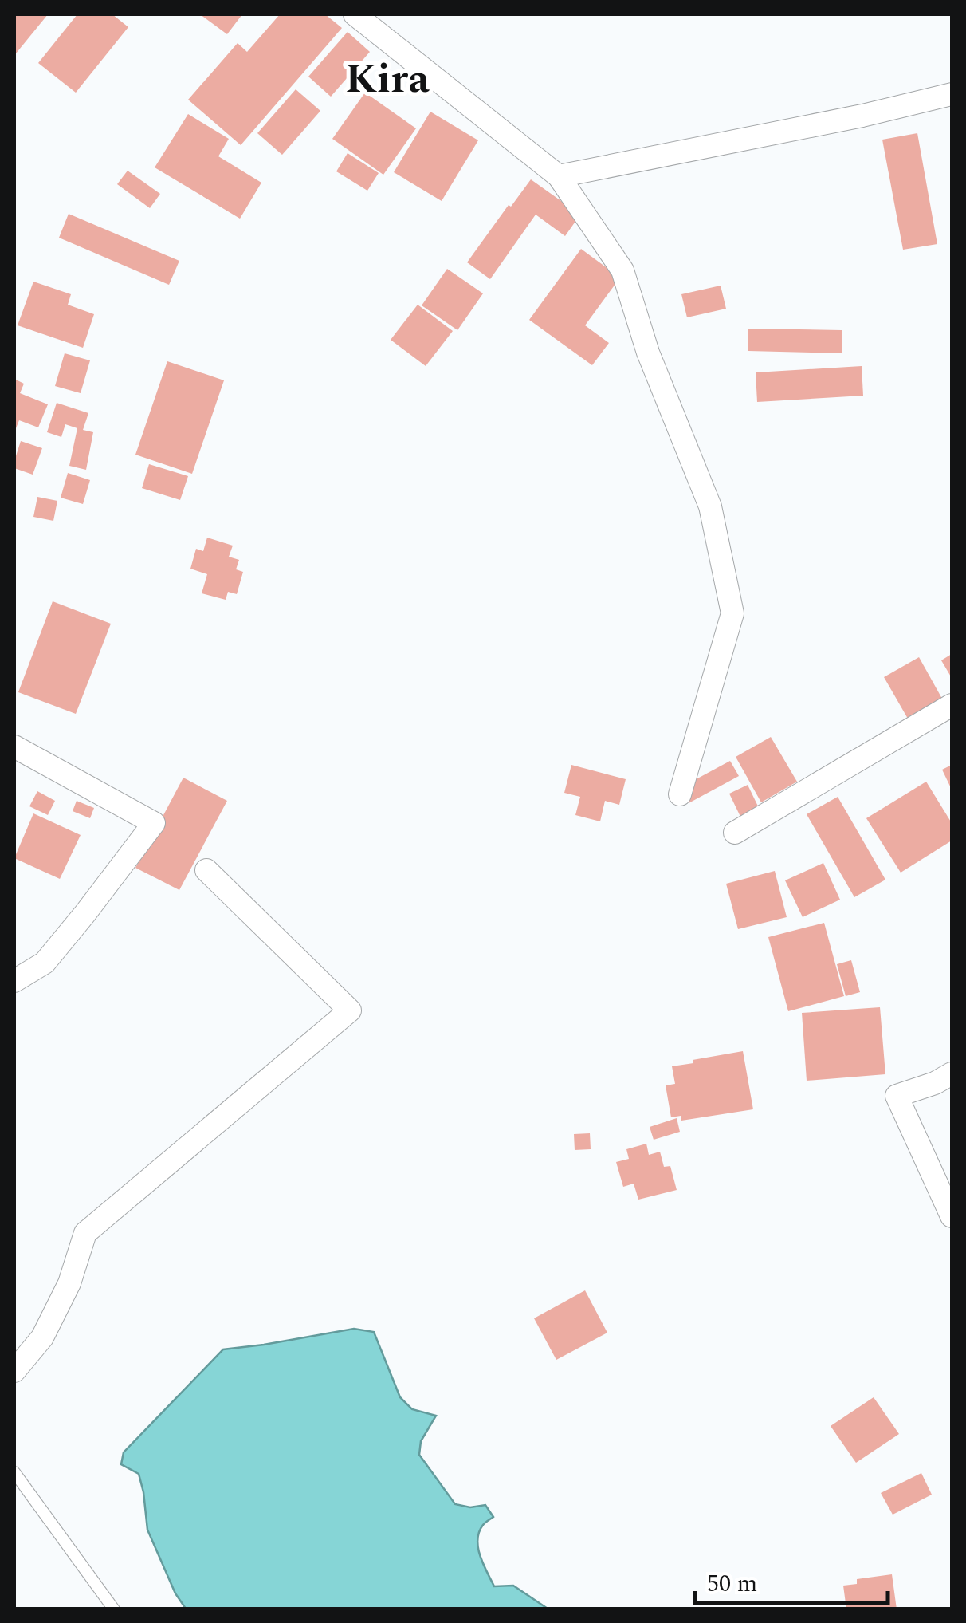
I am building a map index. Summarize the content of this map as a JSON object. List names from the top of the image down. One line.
{"districts":["Kira"],"scale_bar":"50 m"}
